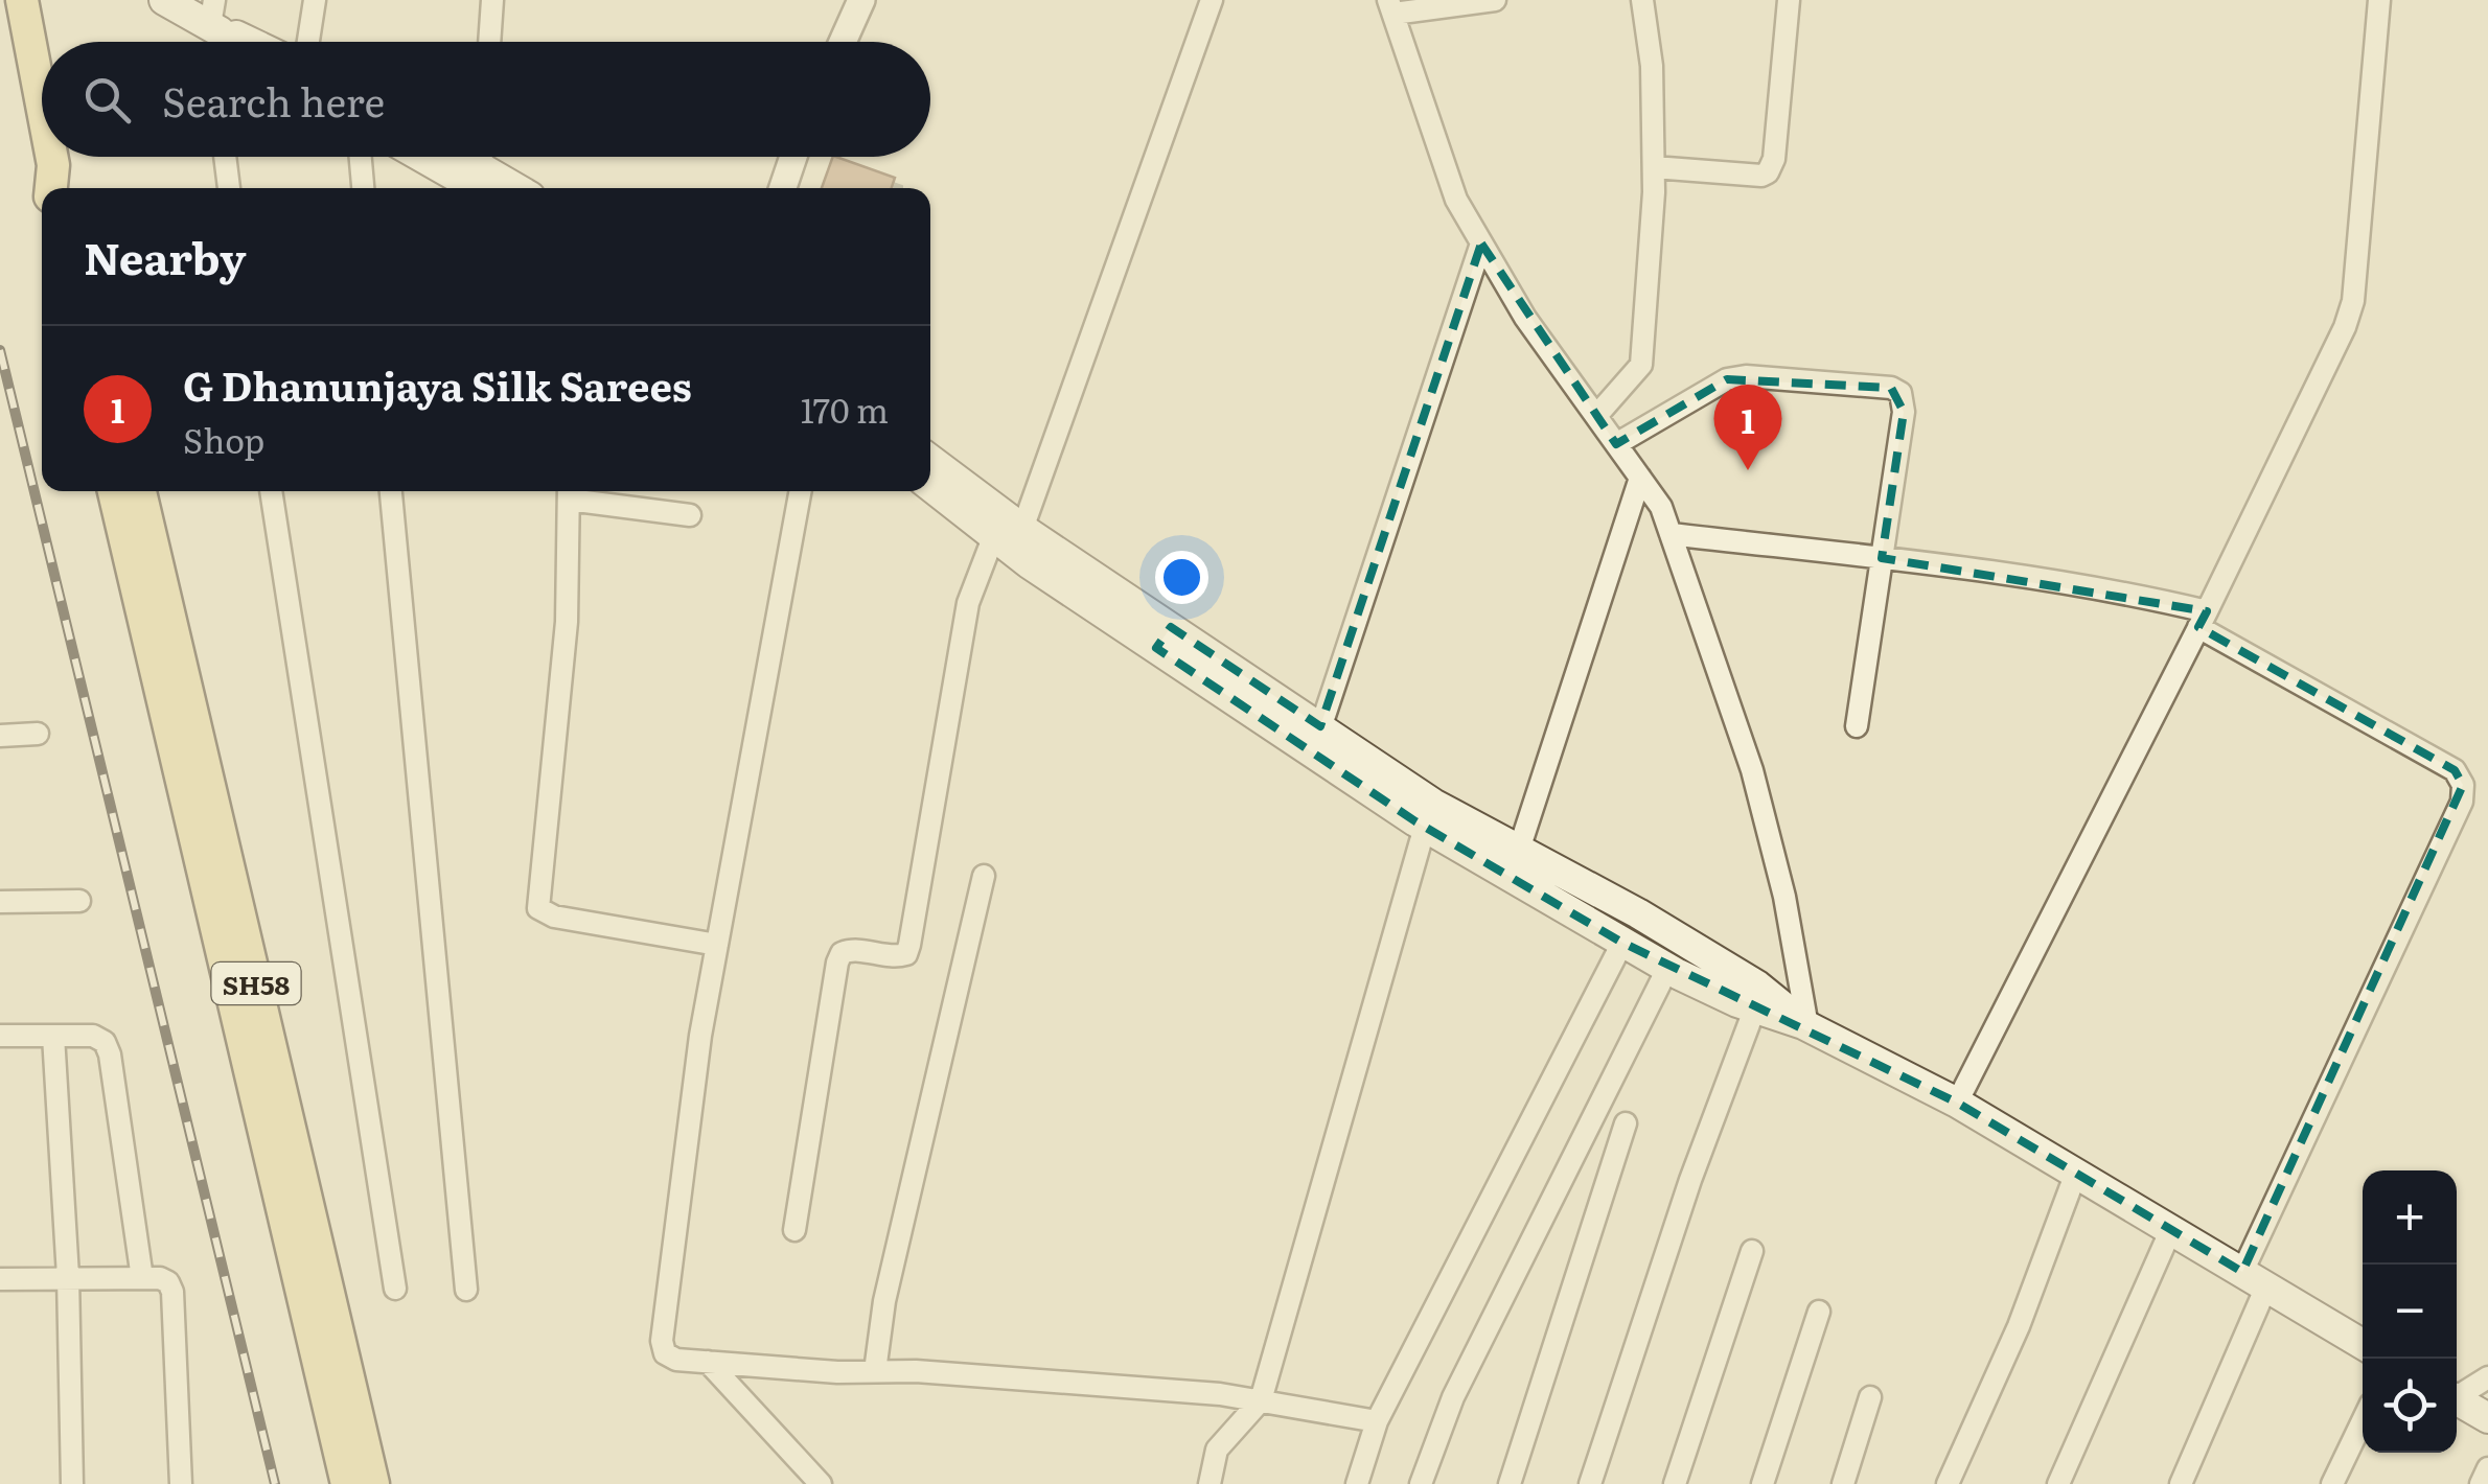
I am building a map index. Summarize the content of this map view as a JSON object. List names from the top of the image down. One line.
{"streets":{"main road":["SH58"]},"page":{"search":"Search here","heading":"Nearby","list":[{"mark":"1","name":"G Dhanunjaya Silk Sarees","note":"Shop","value":"170 m"}],"pins":"1","map_buttons":["+","−"]}}
